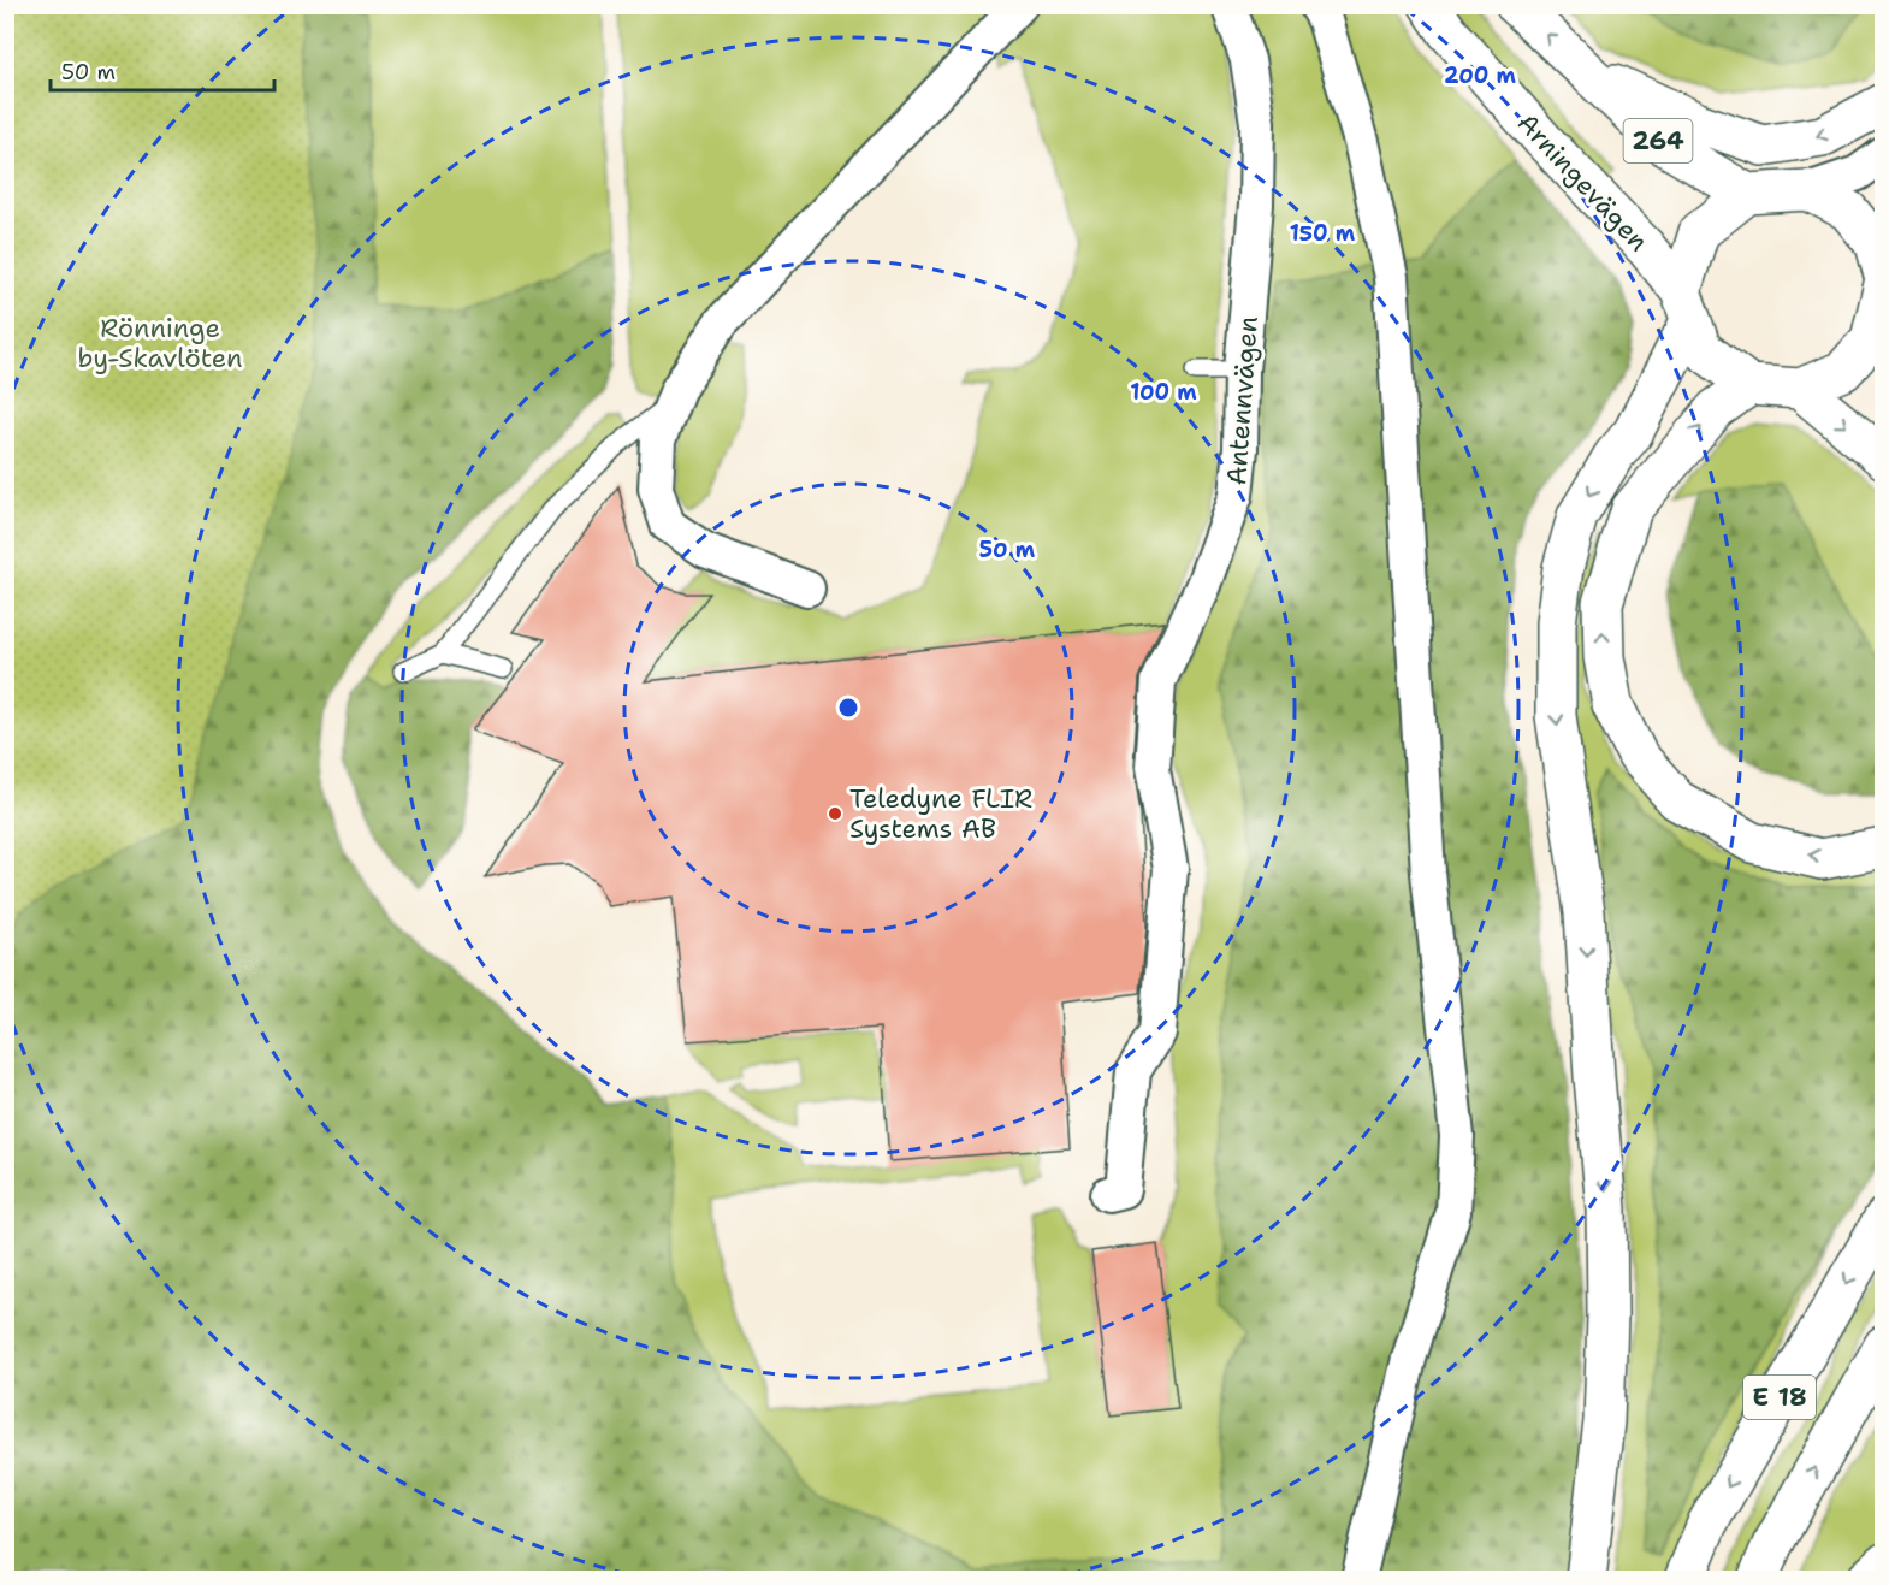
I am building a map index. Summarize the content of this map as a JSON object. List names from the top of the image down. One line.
{"streets":{"main road":["264","Arningevägen","E 18"],"street":["Antennvägen"]},"crossings":[["264","Arningevägen"]],"parks":["Rönninge by-Skavlöten"],"places":["Teledyne FLIR Systems AB"],"scale_bar":"50 m","rings":["200 m","150 m","100 m","50 m"]}
